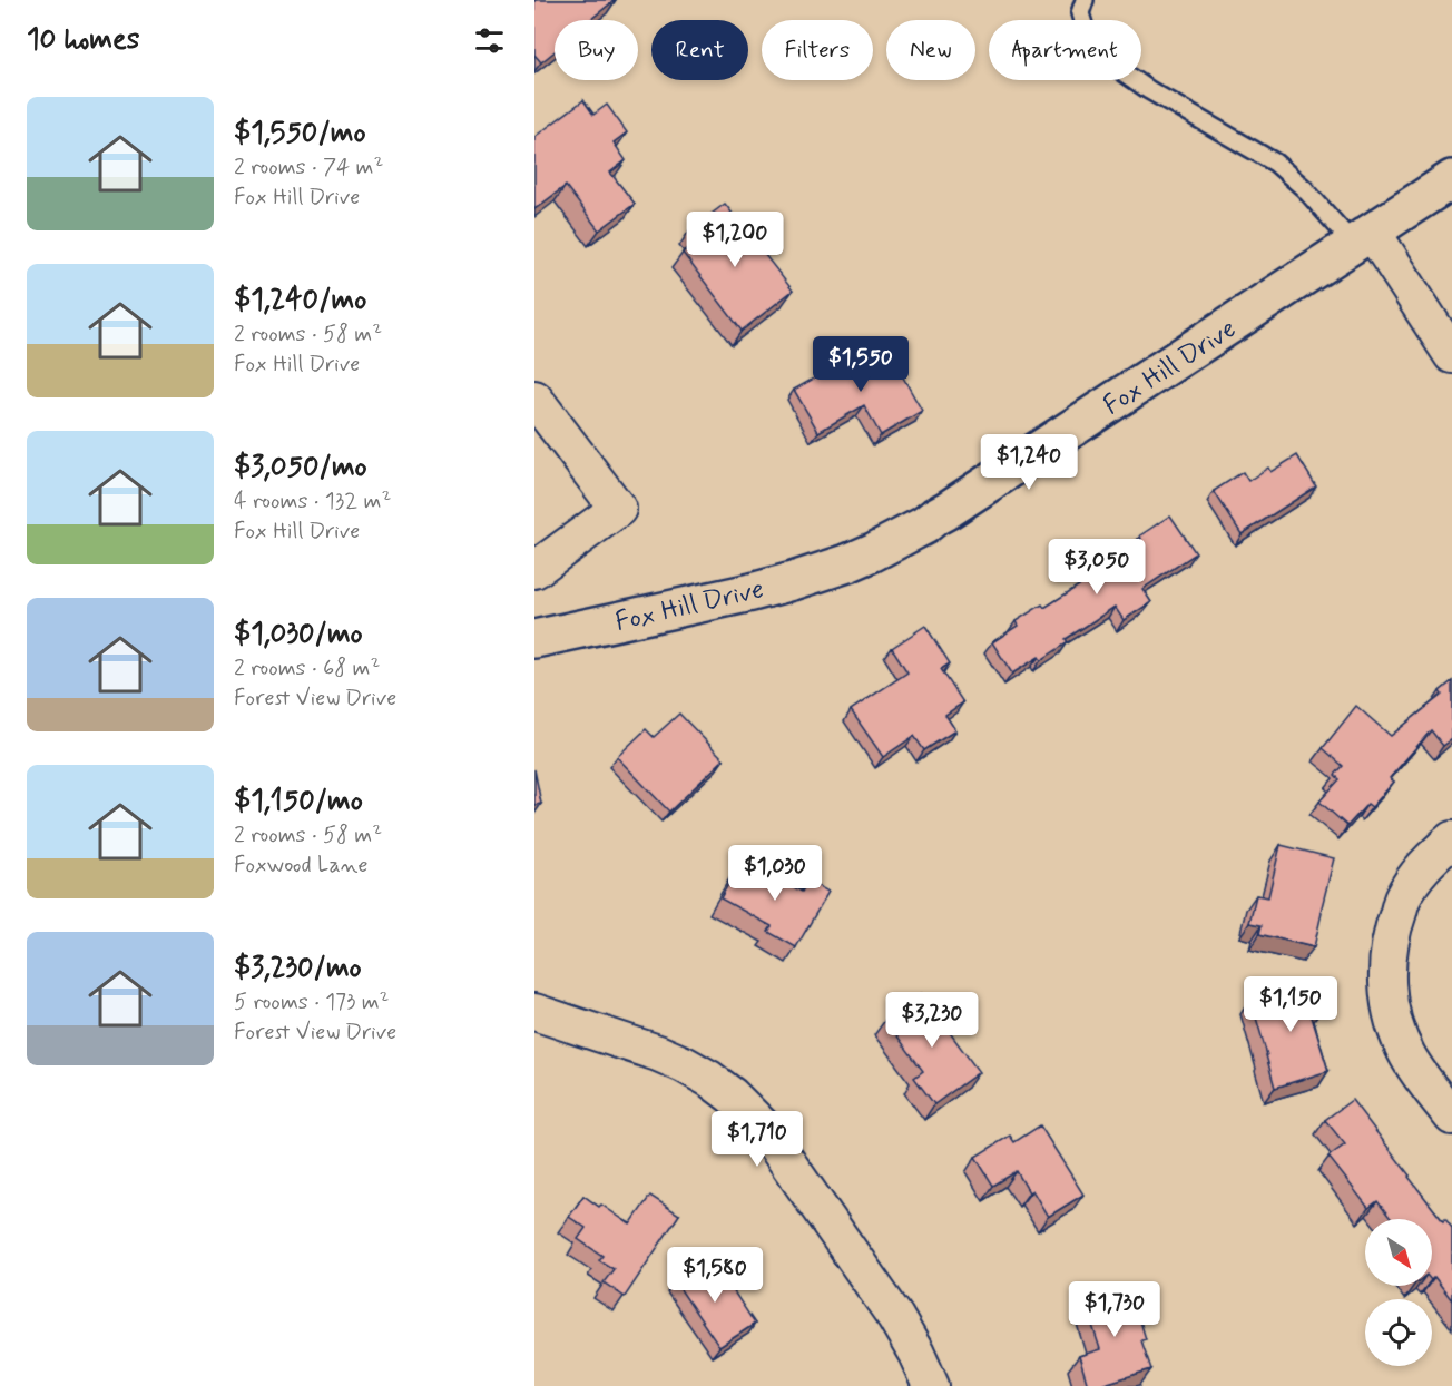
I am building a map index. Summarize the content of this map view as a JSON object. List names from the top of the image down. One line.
{"streets":{"street":["Fox Hill Drive"]},"north":"bottom right","page":{"heading":"10 homes","chip":["Buy","Rent","Filters","New","Apartment"],"list":[{"name":"$1,550/mo","note":"2 rooms · 74 m² · Fox Hill Drive"},{"name":"$1,240/mo","note":"2 rooms · 58 m² · Fox Hill Drive"},{"name":"$3,050/mo","note":"4 rooms · 132 m² · Fox Hill Drive"},{"name":"$1,030/mo","note":"2 rooms · 68 m² · Forest View Drive"},{"name":"$1,150/mo","note":"2 rooms · 58 m² · Foxwood Lane"},{"name":"$3,230/mo","note":"5 rooms · 173 m² · Forest View Drive"}],"price":["$1,200","$1,550","$1,240","$3,050","$1,030","$1,150","$3,230","$1,710","$1,580","$1,730"]}}
